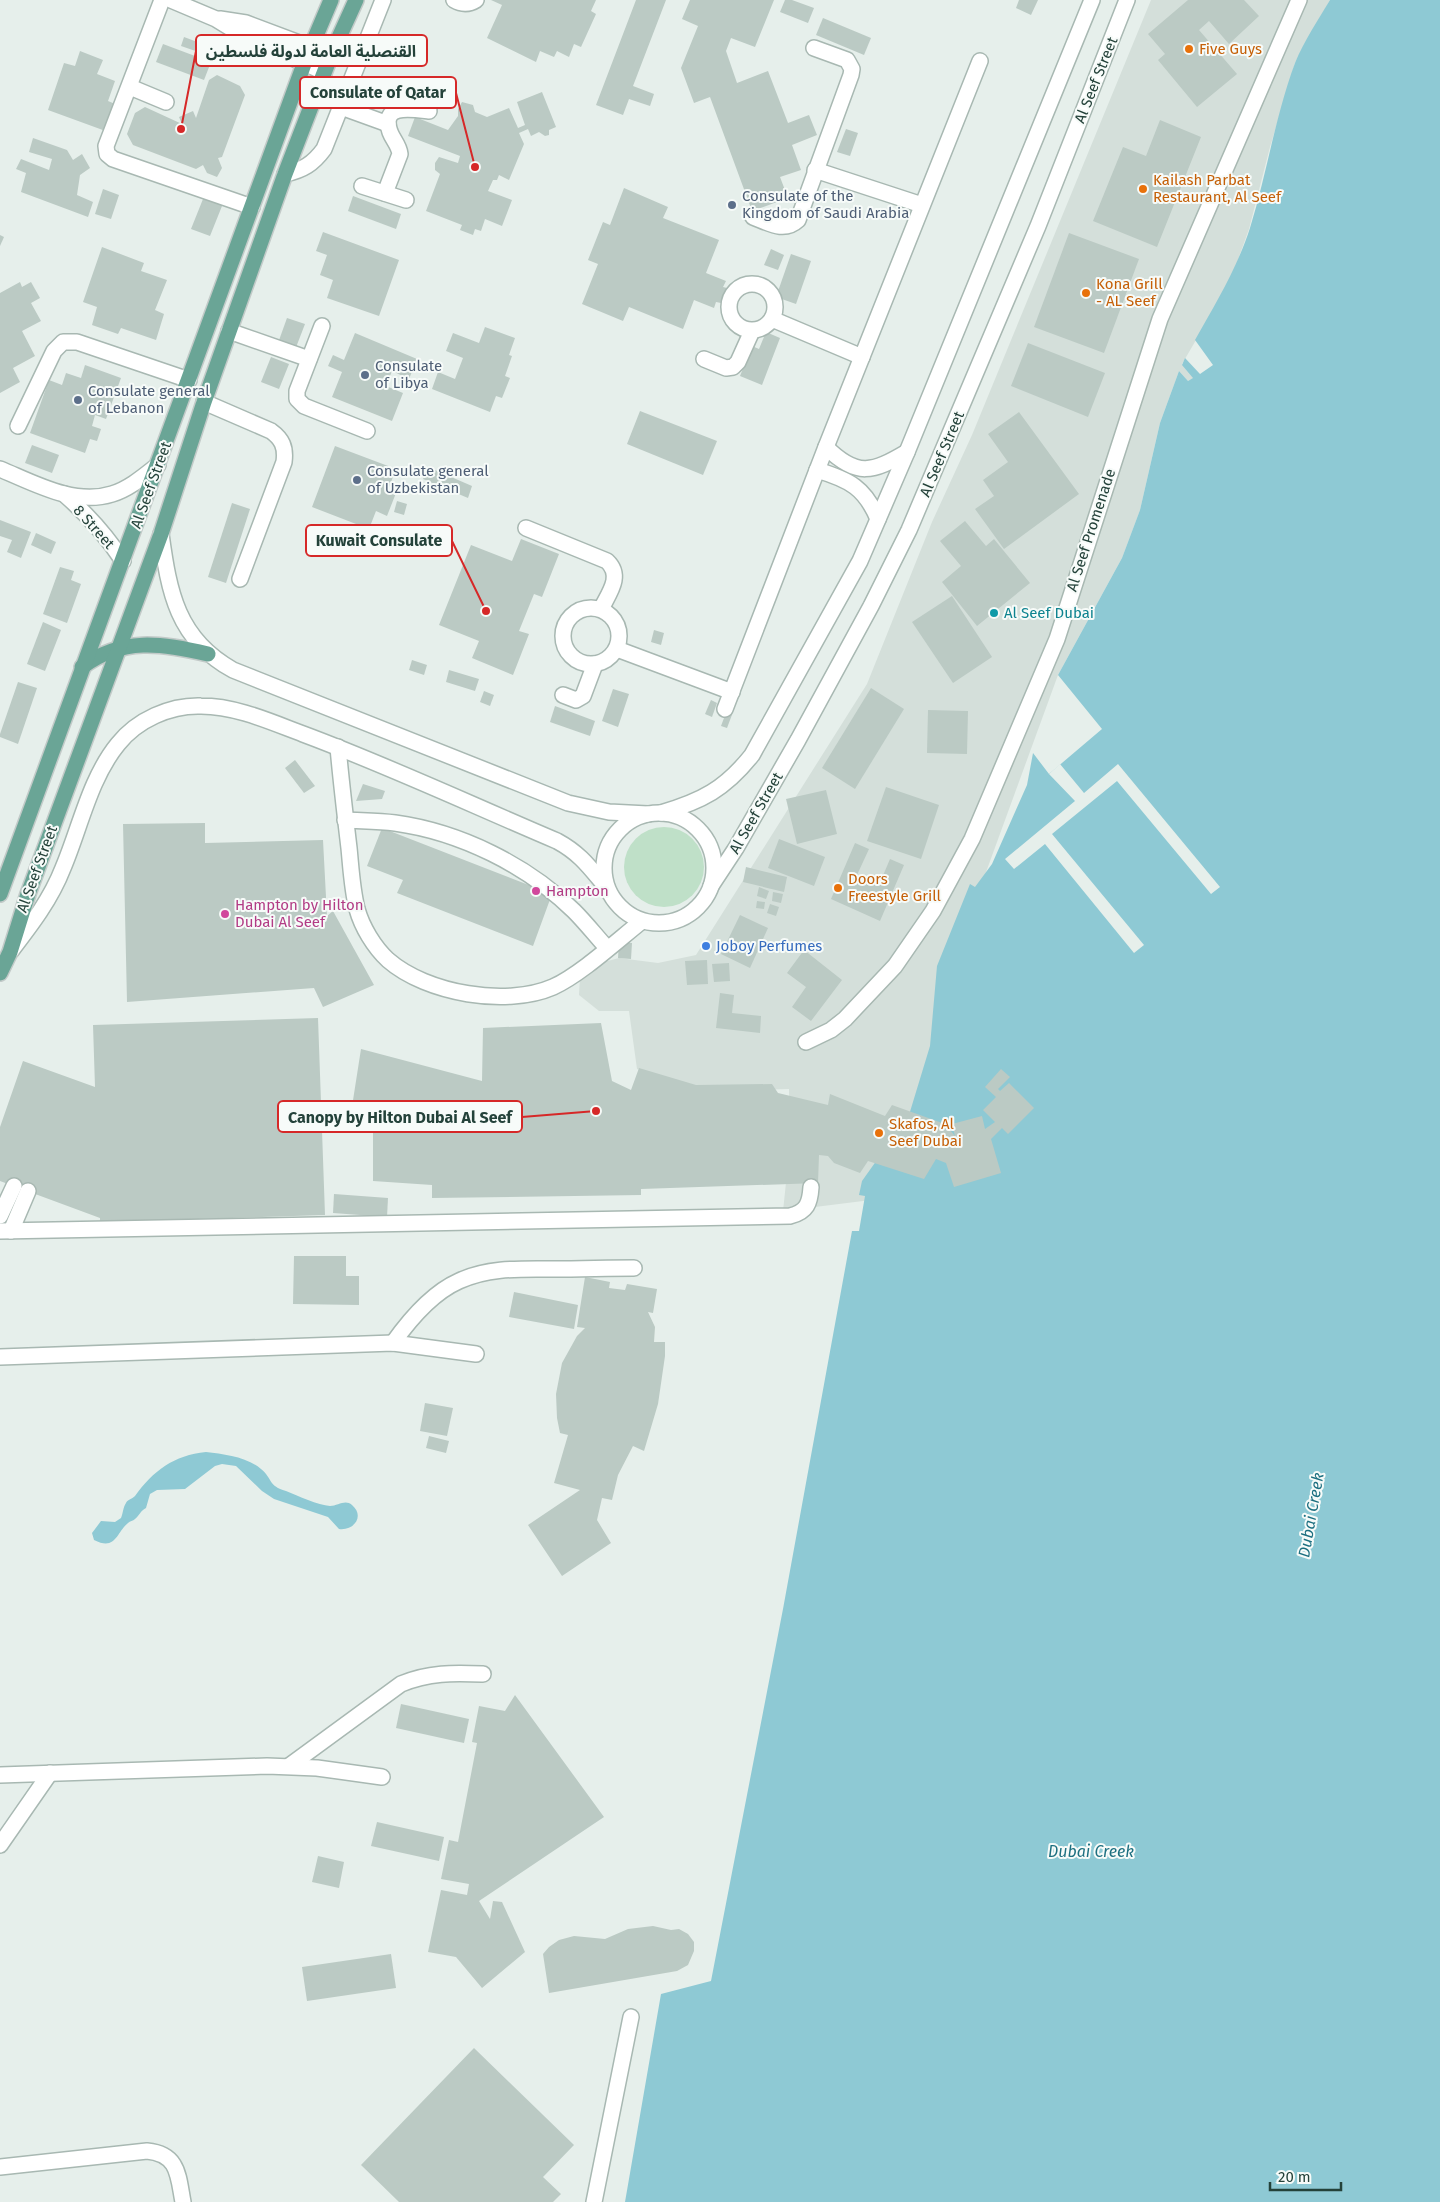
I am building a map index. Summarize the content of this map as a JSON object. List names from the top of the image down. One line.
{"streets":{"main road":["Al Seef Street"],"street":["8 Street","Al Seef Promenade"]},"crossings":[["Al Seef Street","8 Street"]],"water":["Dubai Creek"],"places":["Five Guys","القنصلية العامة لدولة فلسطين","Consulate of Qatar","Kailash Parbat Restaurant, Al Seef","Consulate of the Kingdom of Saudi Arabia","Kona Grill - AL Seef","Consulate of Libya","Consulate general of Lebanon","Consulate general of Uzbekistan","Kuwait Consulate","Al Seef Dubai","Doors Freestyle Grill","Hampton","Hampton by Hilton Dubai Al Seef","Joboy Perfumes","Canopy by Hilton Dubai Al Seef","Skafos, Al Seef Dubai"],"scale_bar":"20 m"}
